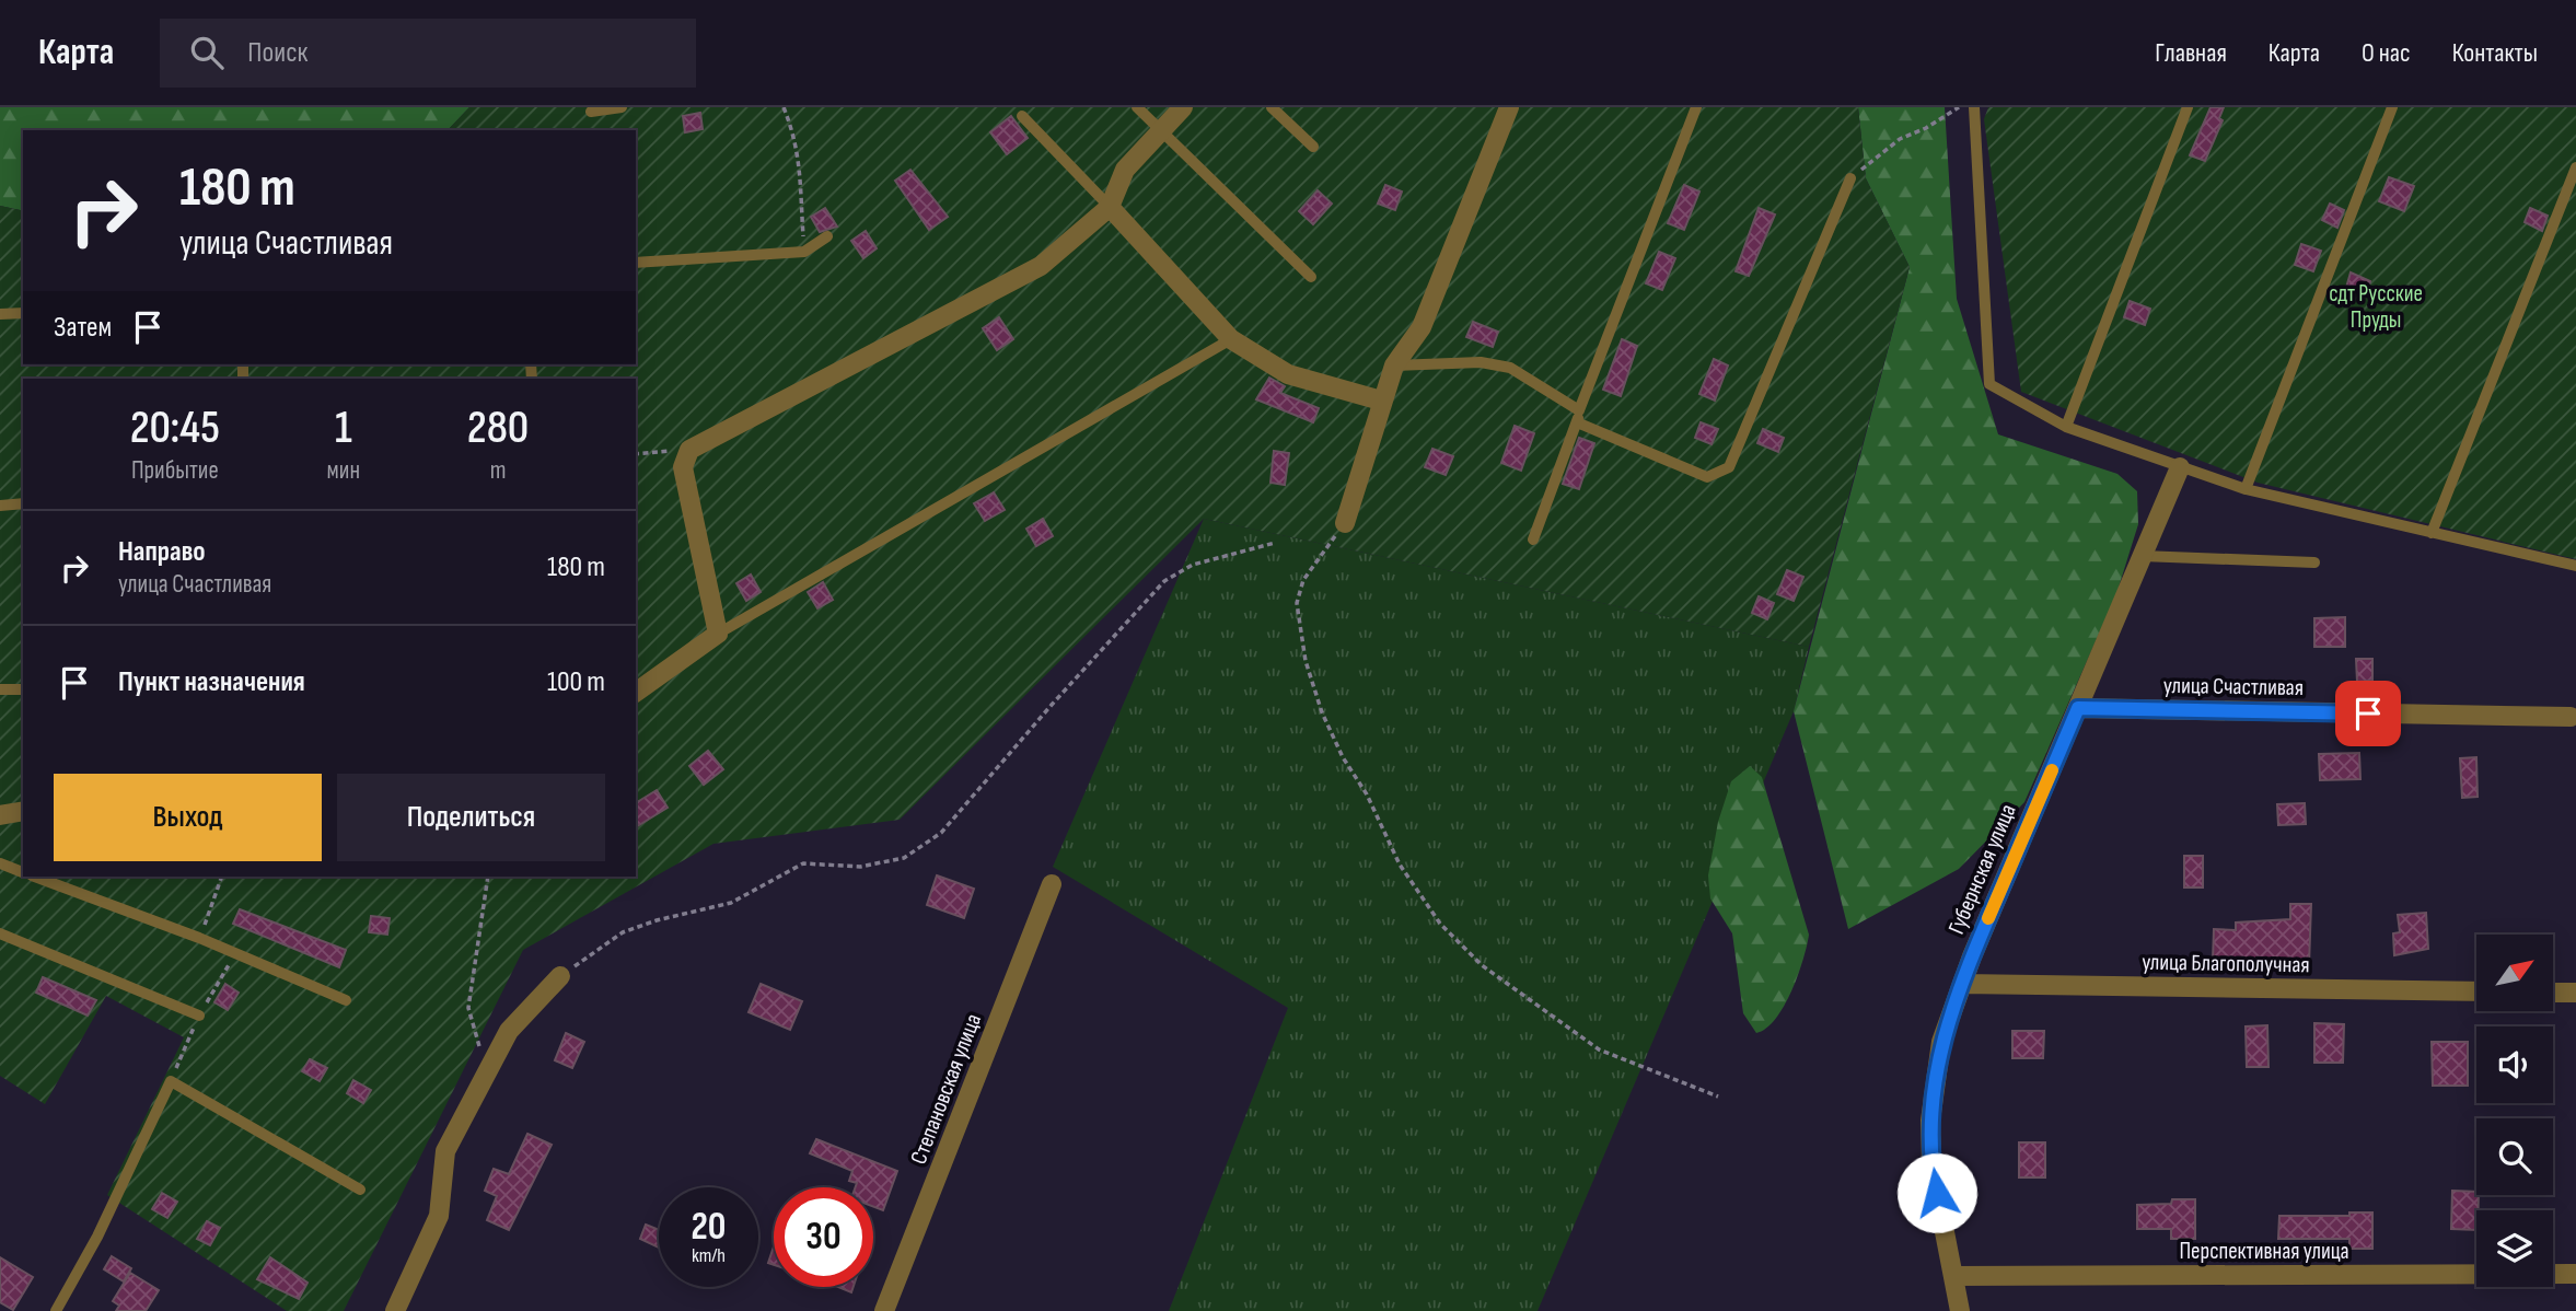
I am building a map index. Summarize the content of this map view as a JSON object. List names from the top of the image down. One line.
{"streets":{"street":["улица Счастливая","Губернская улица","улица Благополучная","Степановская улица","Перспективная улица"]},"crossings":[["улица Счастливая","Губернская улица"],["Губернская улица","улица Благополучная"],["Губернская улица","Перспективная улица"]],"parks":["сдт Русские Пруды"],"north":"top right","page":{"header":"Карта","search":"Поиск","nav":["Главная","Карта","О нас","Контакты"],"turn":["180 m","улица Счастливая"],"then":"Затем","eta":["20:45","Прибытие","1","мин","280","m"],"list":[{"name":"Направо","note":"улица Счастливая","value":"180 m"},{"name":"Пункт назначения","value":"100 m"}],"buttons":["Выход","Поделиться"],"speed":"20 km/h","limit":"30"}}
